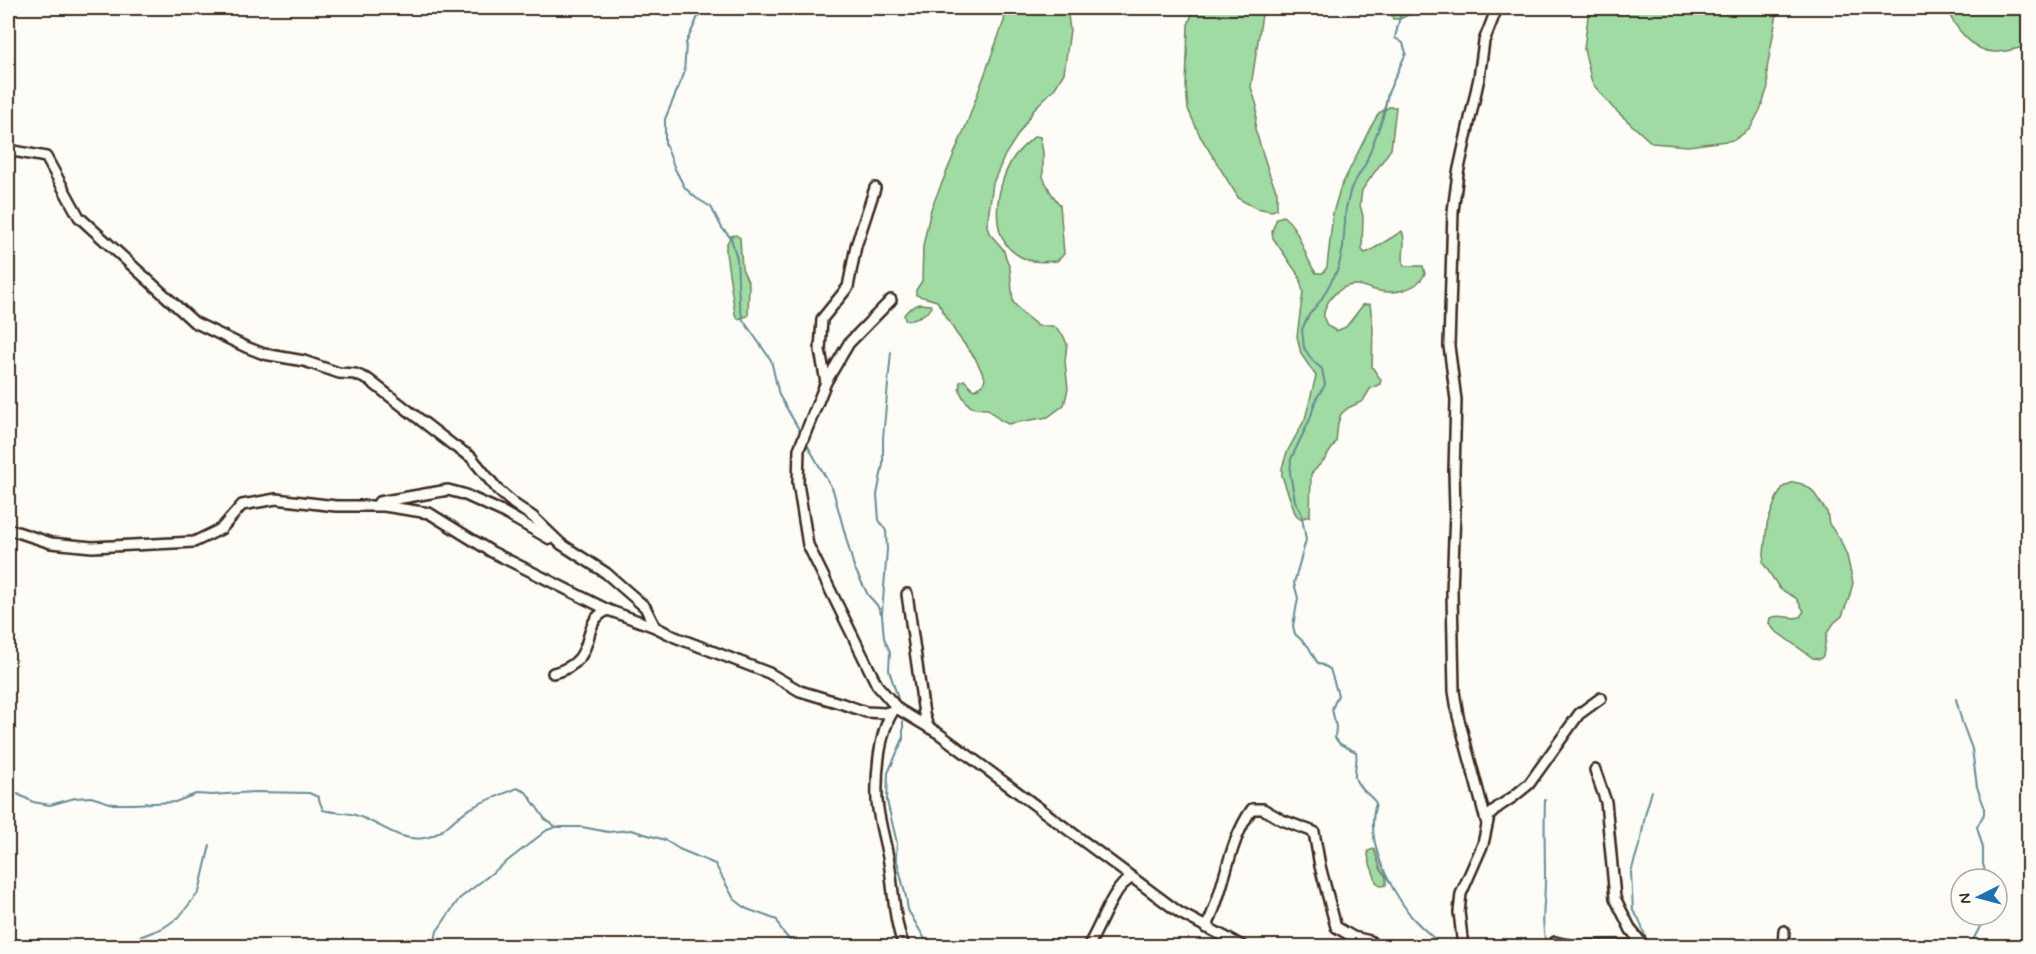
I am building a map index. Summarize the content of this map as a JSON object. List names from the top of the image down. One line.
{"north":"left"}
